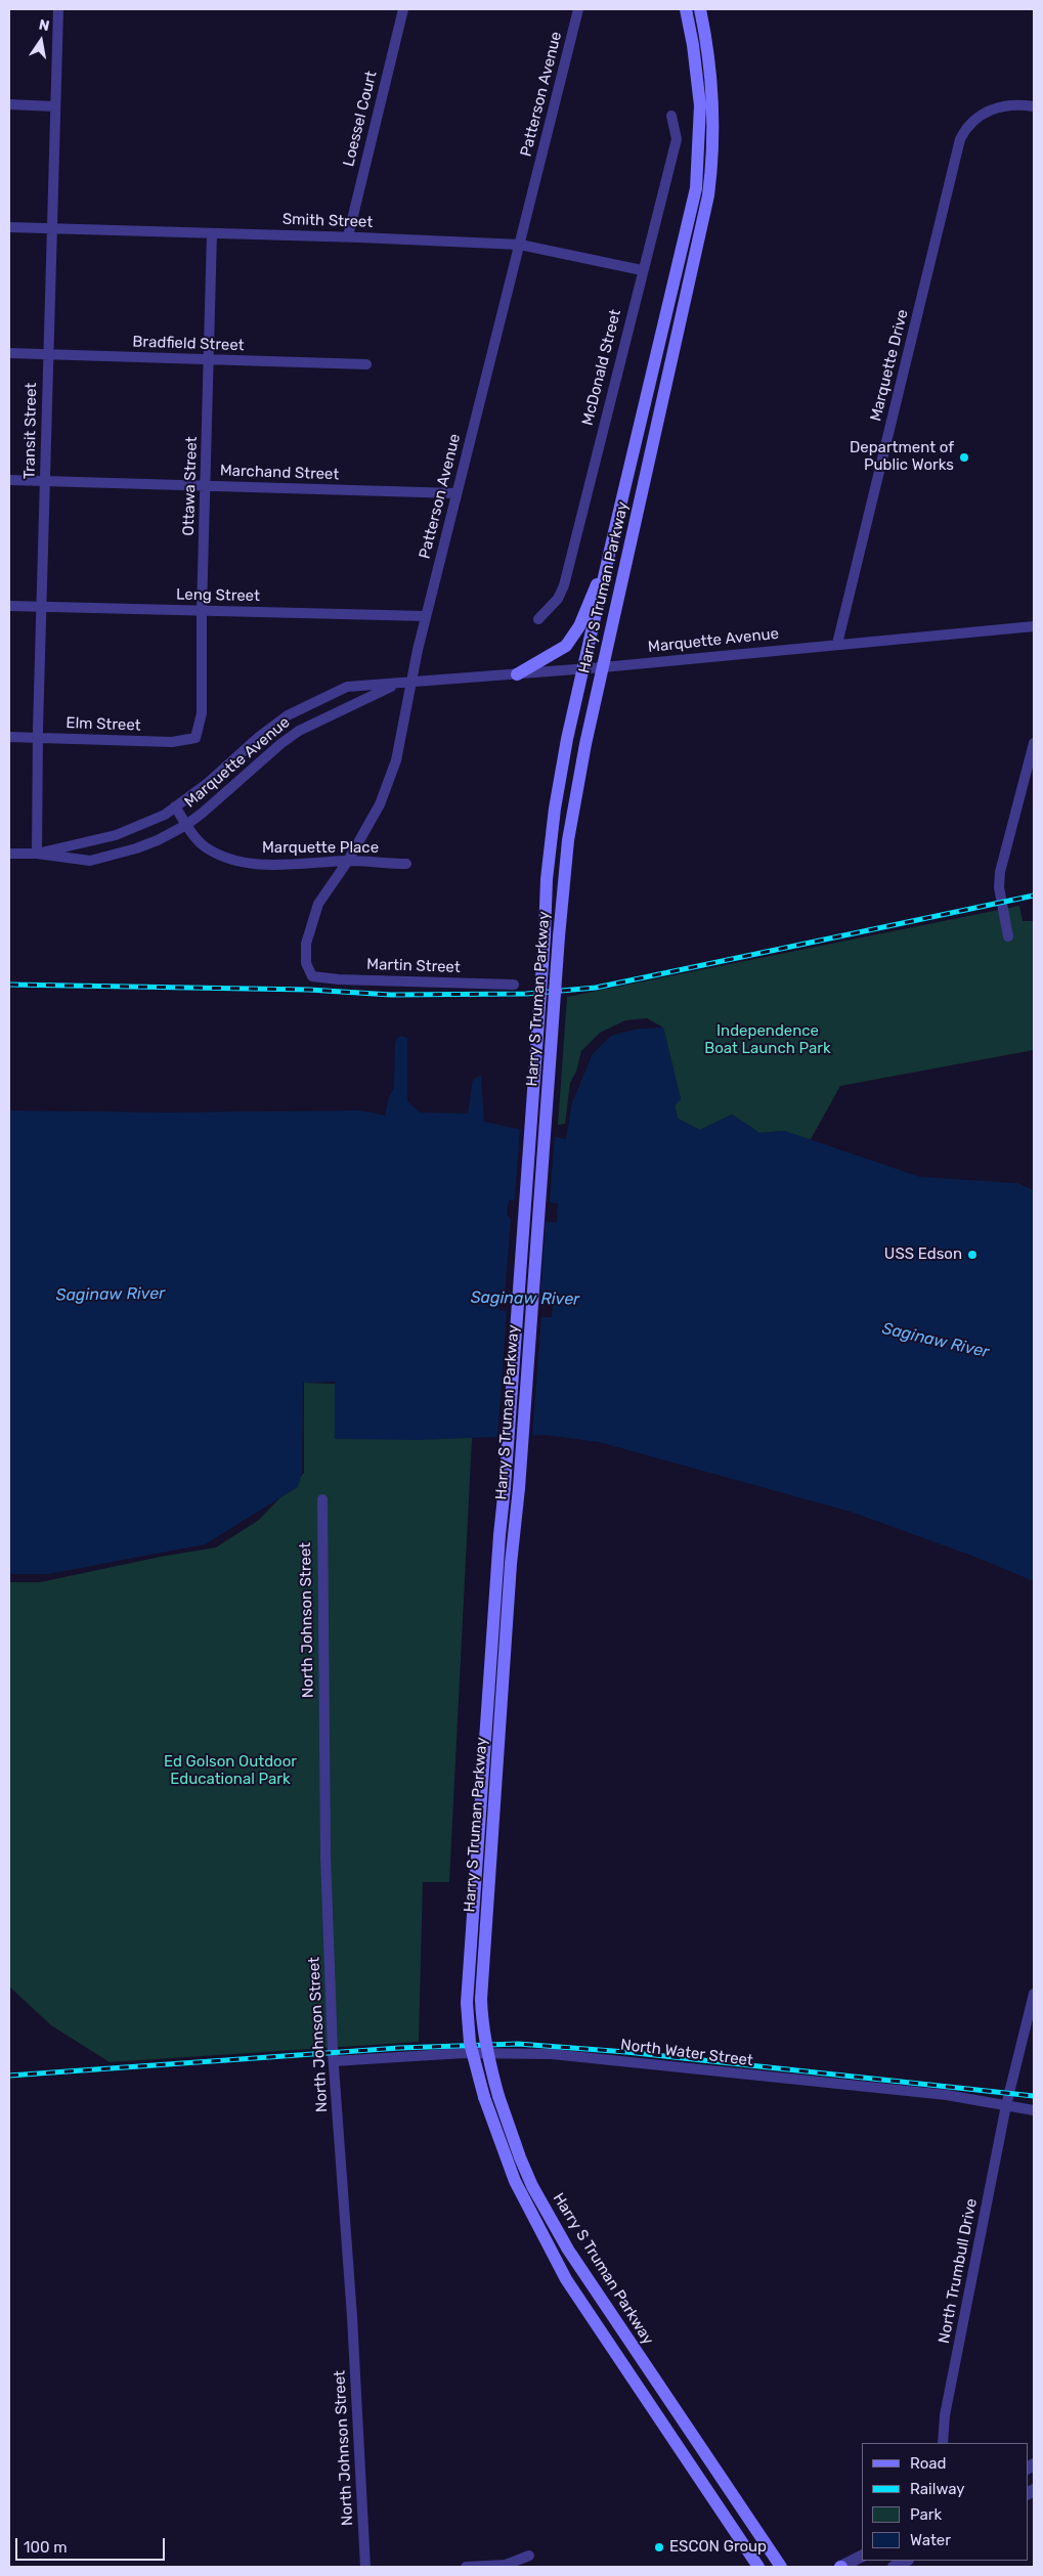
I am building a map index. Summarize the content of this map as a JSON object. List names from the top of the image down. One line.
{"streets":{"main road":["Harry S Truman Parkway"],"street":["Patterson Avenue","Loessel Court","Smith Street","Bradfield Street","Marquette Drive","McDonald Street","Transit Street","Marchand Street","Ottawa Street","Leng Street","Marquette Avenue","Elm Street","Marquette Place","Martin Street","North Johnson Street","North Water Street","North Trumbull Drive"]},"crossings":[["Patterson Avenue","Smith Street"],["Patterson Avenue","Marchand Street"],["Patterson Avenue","Leng Street"],["Patterson Avenue","Marquette Avenue"],["Patterson Avenue","Marquette Place"],["Patterson Avenue","Martin Street"],["Loessel Court","Smith Street"],["Smith Street","McDonald Street"],["Smith Street","Transit Street"],["Smith Street","Ottawa Street"],["Bradfield Street","Transit Street"],["Bradfield Street","Ottawa Street"],["Marquette Drive","Marquette Avenue"],["Transit Street","Marchand Street"],["Transit Street","Leng Street"],["Transit Street","Marquette Avenue"],["Transit Street","Elm Street"],["Marchand Street","Ottawa Street"],["Ottawa Street","Leng Street"],["Ottawa Street","Elm Street"],["Harry S Truman Parkway","Marquette Avenue"],["Marquette Avenue","Marquette Place"],["North Johnson Street","North Water Street"],["North Water Street","North Trumbull Drive"]],"water":["Saginaw River"],"parks":["Independence Boat Launch Park","Ed Golson Outdoor Educational Park"],"places":["Department of Public Works","USS Edson","ESCON Group"],"legend":["Road","Railway","Park","Water"],"scale_bar":"100 m","north":"top"}
